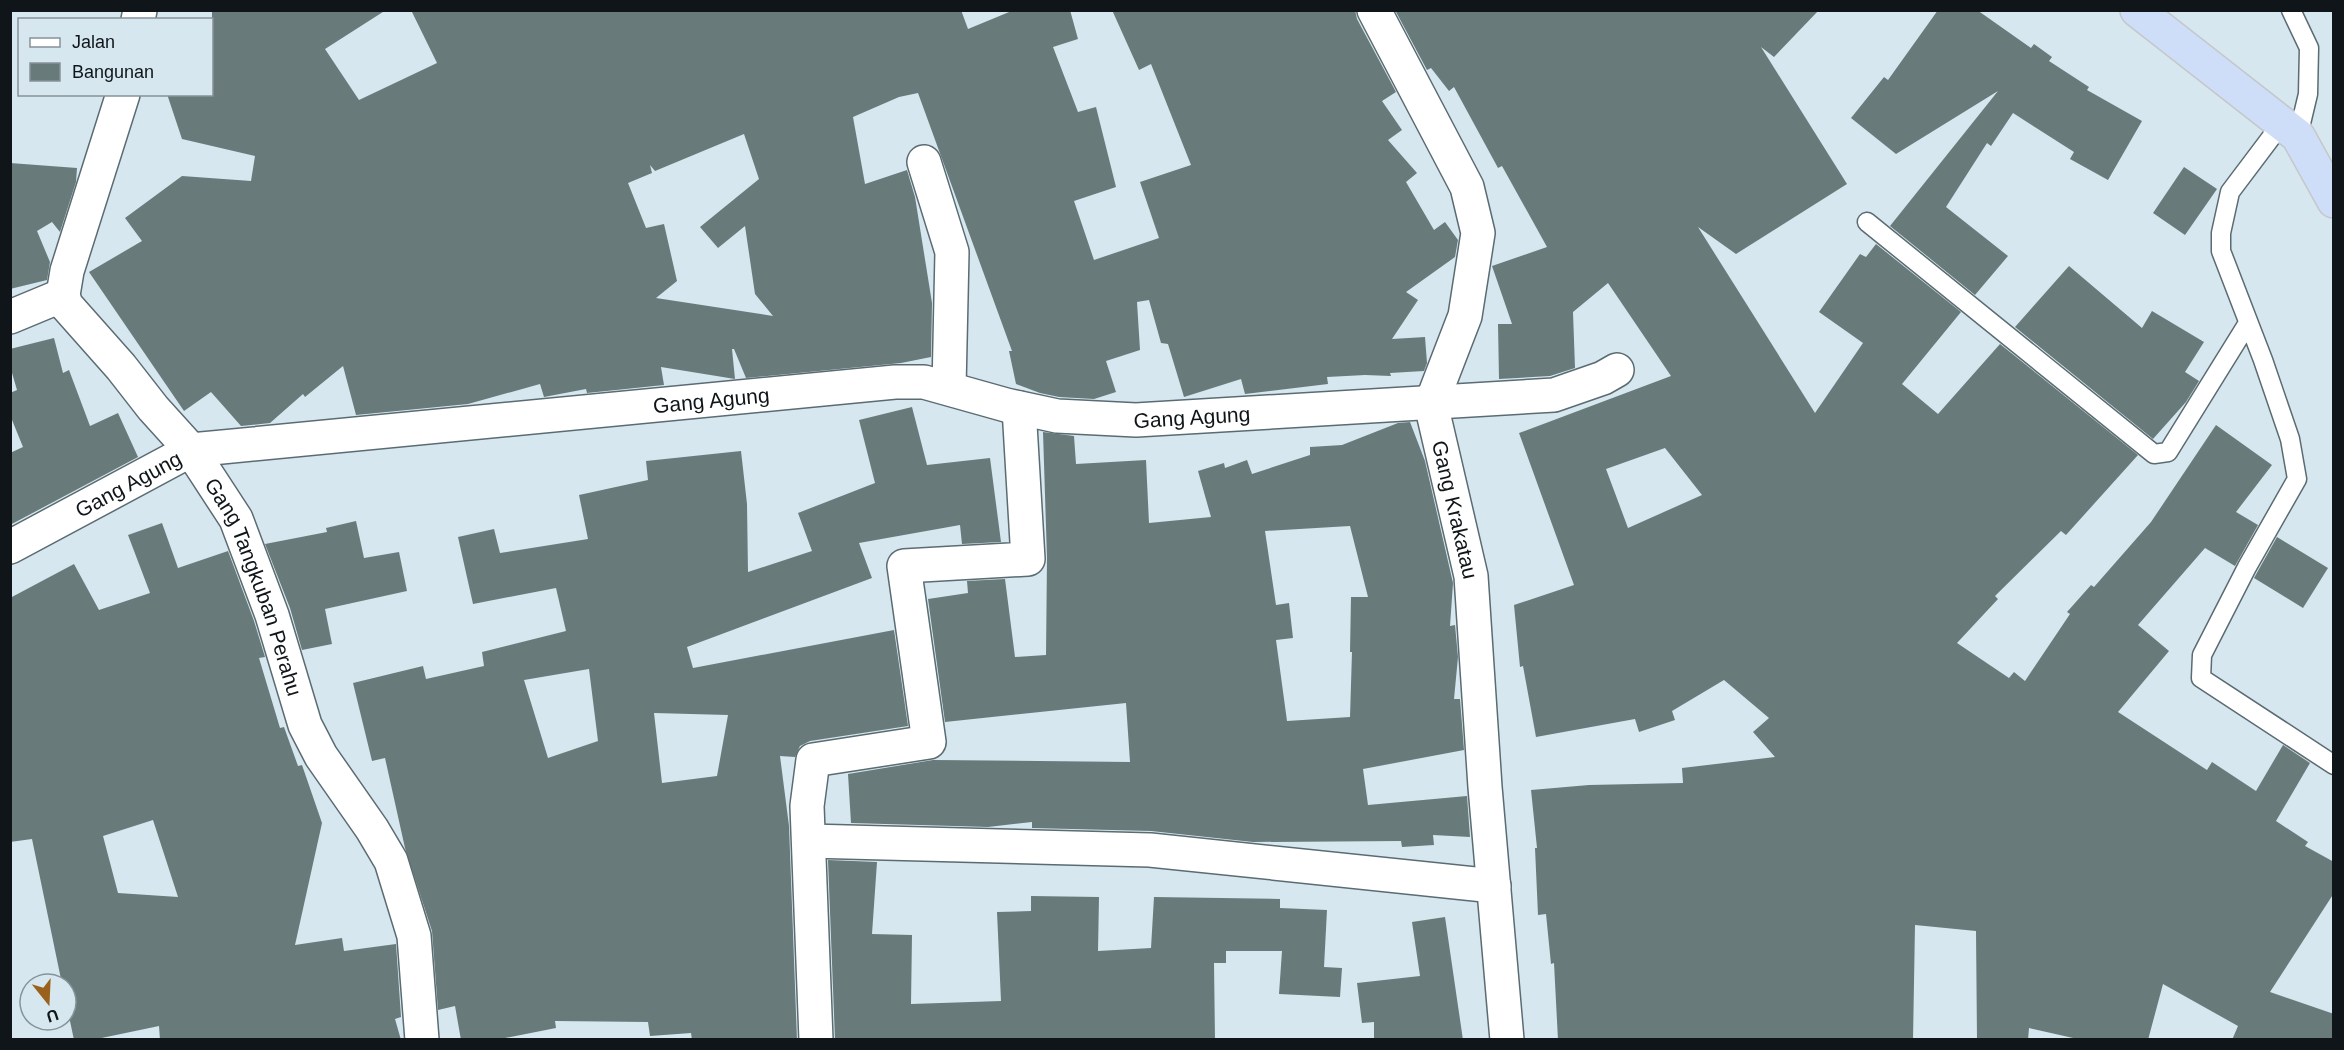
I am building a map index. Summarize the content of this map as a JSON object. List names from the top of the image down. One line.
{"streets":{"street":["Gang Agung","Gang Krakatau","Gang Tangkuban Perahu"]},"crossings":[["Gang Agung","Gang Krakatau"],["Gang Agung","Gang Tangkuban Perahu"]],"legend":["Jalan","Bangunan"],"north":"bottom"}
